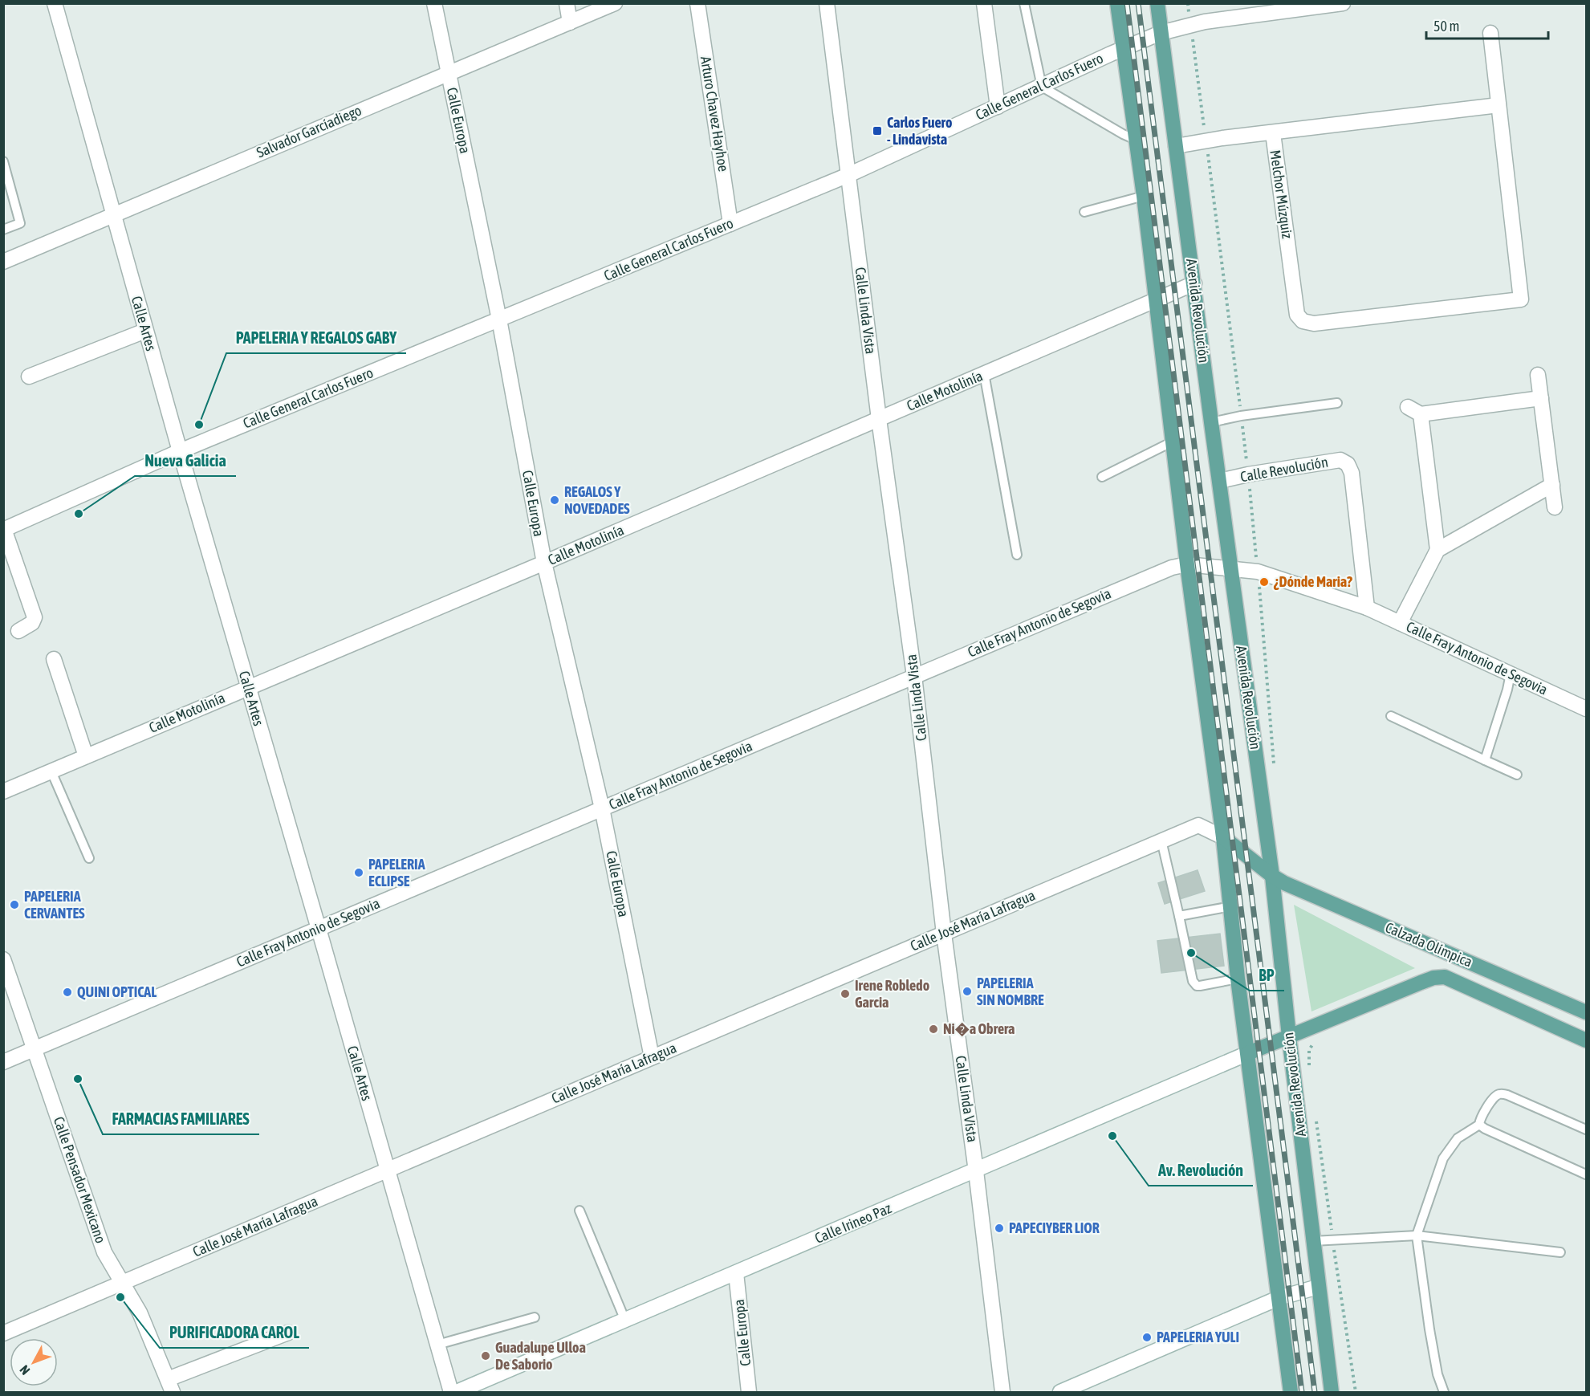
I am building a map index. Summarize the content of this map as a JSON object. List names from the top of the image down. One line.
{"streets":{"main road":["Avenida Revolución","Calzada Olímpica"],"street":["Calle General Carlos Fuero","Arturo Chavez Hayhoe","Calle Europa","Salvador Garcíadiego","Melchor Múzquiz","Calle Linda Vista","Calle Artes","Calle Motolinía","Calle Revolución","Calle Fray Antonio de Segovia","Calle José María Lafragua","Calle Pensador Mexicano","Calle Irineo Paz"]},"crossings":[["Calle General Carlos Fuero","Arturo Chavez Hayhoe"],["Calle General Carlos Fuero","Calle Europa"],["Calle General Carlos Fuero","Calle Linda Vista"],["Calle General Carlos Fuero","Avenida Revolución"],["Calle General Carlos Fuero","Calle Artes"],["Calle Europa","Salvador Garcíadiego"],["Calle Europa","Calle Motolinía"],["Calle Europa","Calle Fray Antonio de Segovia"],["Calle Europa","Calle José María Lafragua"],["Calle Europa","Calle Irineo Paz"],["Salvador Garcíadiego","Calle Artes"],["Melchor Múzquiz","Avenida Revolución"],["Calle Linda Vista","Calle Motolinía"],["Calle Linda Vista","Calle Fray Antonio de Segovia"],["Calle Linda Vista","Calle José María Lafragua"],["Calle Linda Vista","Calle Irineo Paz"],["Avenida Revolución","Calle Motolinía"],["Avenida Revolución","Calle Revolución"],["Avenida Revolución","Calle Fray Antonio de Segovia"],["Avenida Revolución","Calzada Olímpica"],["Calle Artes","Calle Motolinía"],["Calle Artes","Calle Fray Antonio de Segovia"],["Calle Artes","Calle José María Lafragua"],["Calle Revolución","Calle Fray Antonio de Segovia"],["Calle Fray Antonio de Segovia","Calle Pensador Mexicano"],["Calle José María Lafragua","Calzada Olímpica"],["Calle José María Lafragua","Calle Pensador Mexicano"],["Calzada Olímpica","Calle Irineo Paz"]],"places":{"transit":["Carlos Fuero - Lindavista"],"other":["PAPELERIA Y REGALOS GABY","REGALOS Y NOVEDADES","Nueva Galicia","¿Dónde Maria?","PAPELERIA ECLIPSE","PAPELERIA CERVANTES","BP","PAPELERIA SIN NOMBRE","QUINI OPTICAL","Irene Robledo Garcia","Ni�a Obrera","FARMACIAS FAMILIARES","Av. Revolución","PAPECIYBER LIOR","PURIFICADORA CAROL","PAPELERIA YULI","Guadalupe Ulloa De Saborio"]},"scale_bar":"50 m","north":"bottom left"}
